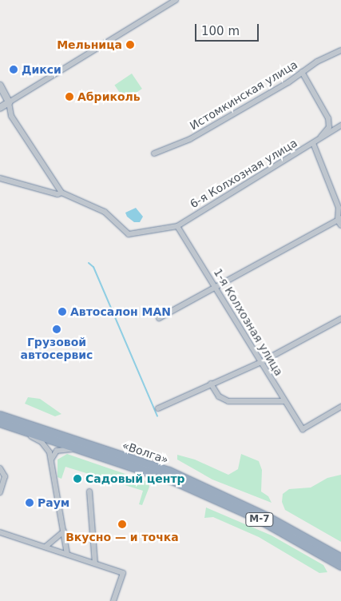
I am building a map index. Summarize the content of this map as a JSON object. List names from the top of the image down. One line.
{"streets":{"highway":["«Волга»","М-7"],"street":["Истомкинская улица","6-я Колхозная улица","1-я Колхозная улица"]},"crossings":[["6-я Колхозная улица","1-я Колхозная улица"]],"places":["Мельница","Дикси","Абриколь","Автосалон MAN","Грузовой автосервис","Садовый центр","Раум","Вкусно — и точка"],"scale_bar":"100 m"}
